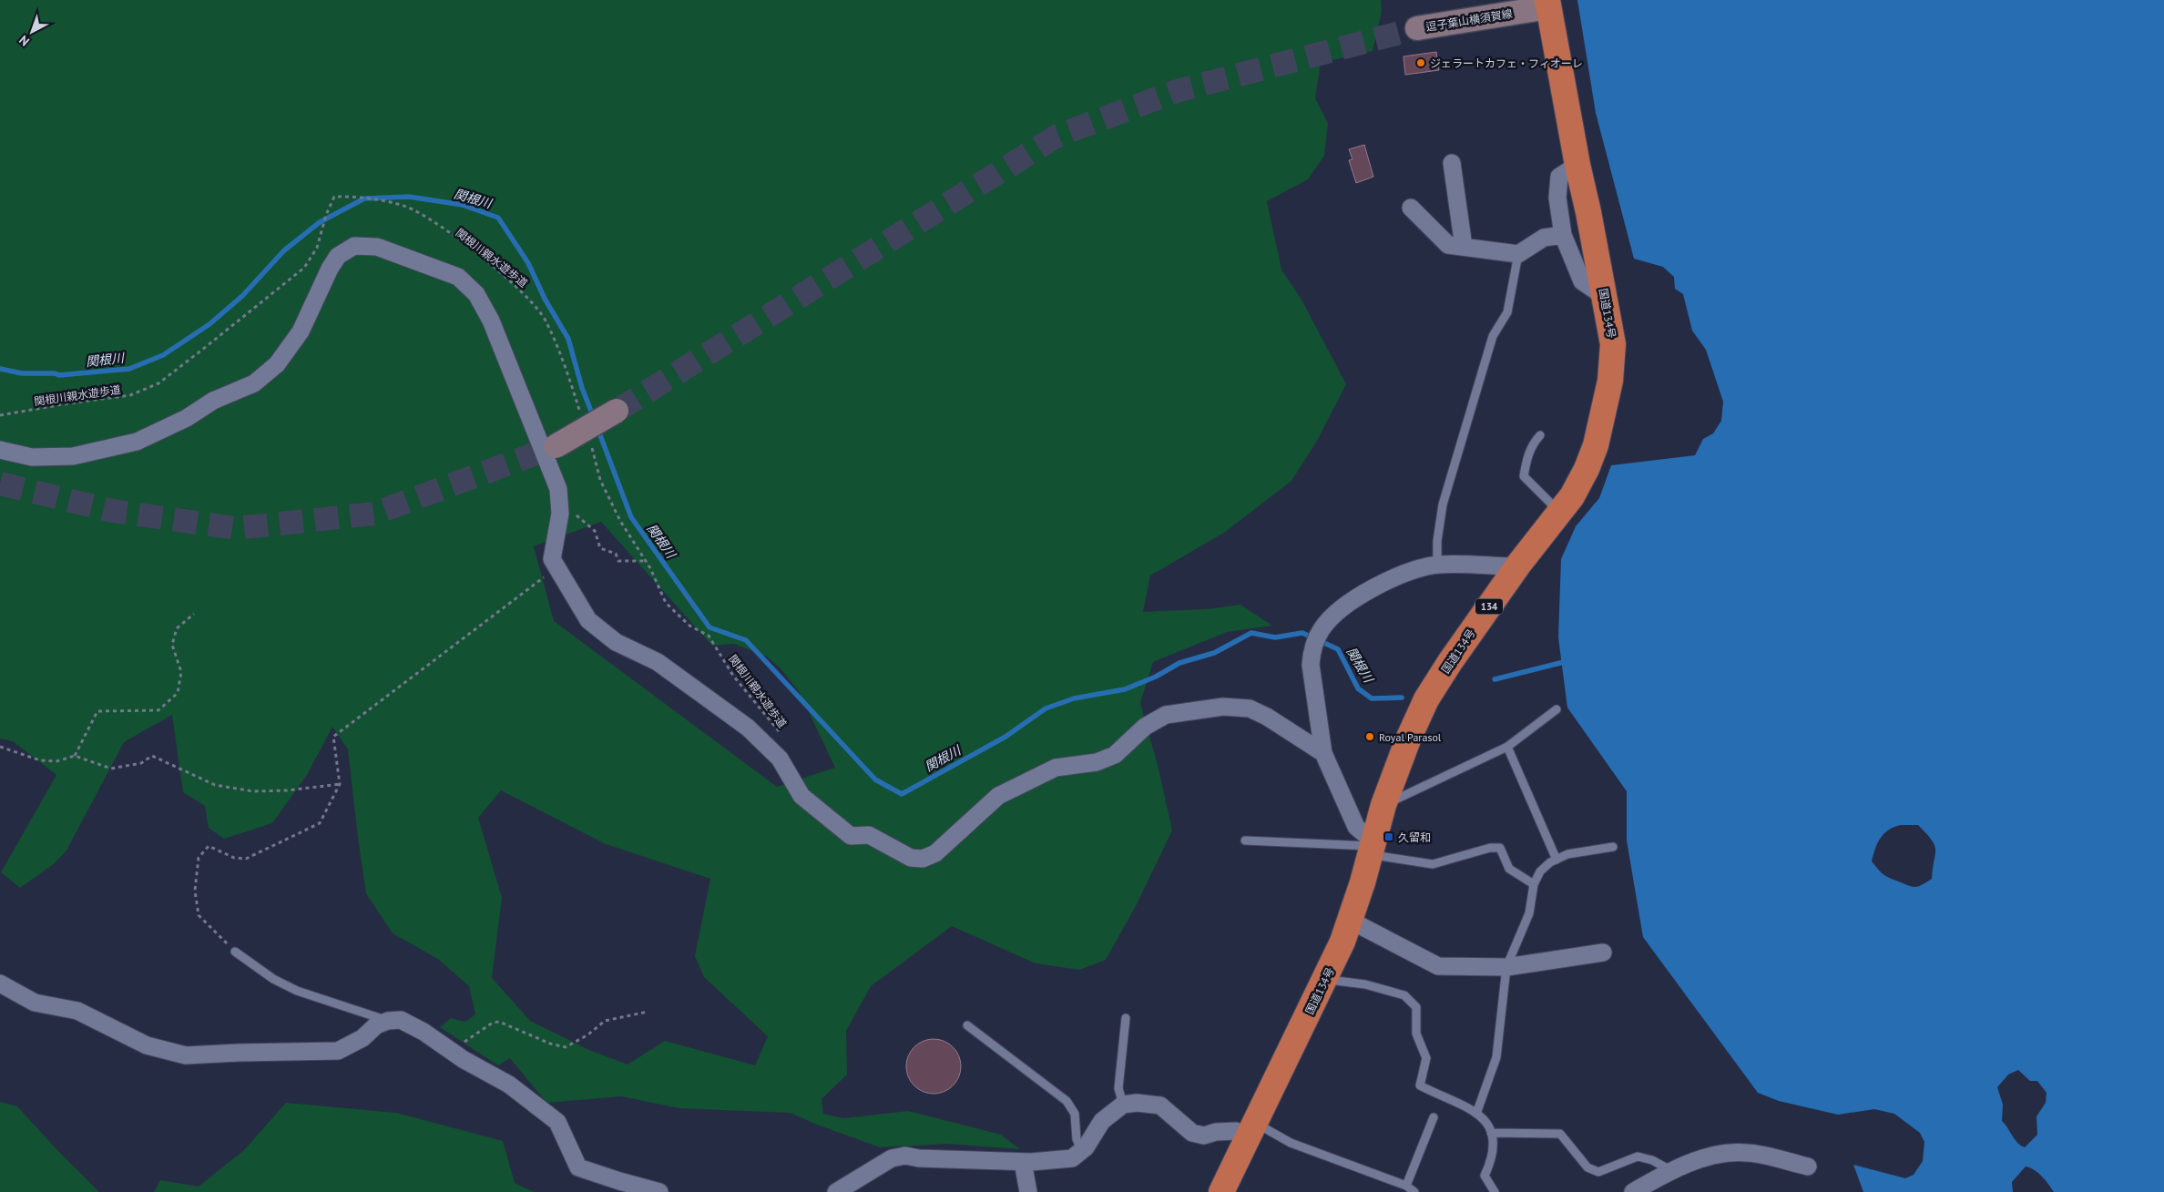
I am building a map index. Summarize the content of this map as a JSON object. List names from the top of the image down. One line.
{"streets":{"highway":["国道134号","134"],"main road":["逗子葉山横須賀線"],"path":["関根川親水遊歩道"]},"crossings":[["逗子葉山横須賀線","国道134号"]],"water":["関根川"],"places":{"other":["ジェラートカフェ・フィオーレ","Royal Parasol"],"transit":["久留和"]},"north":"bottom left"}
